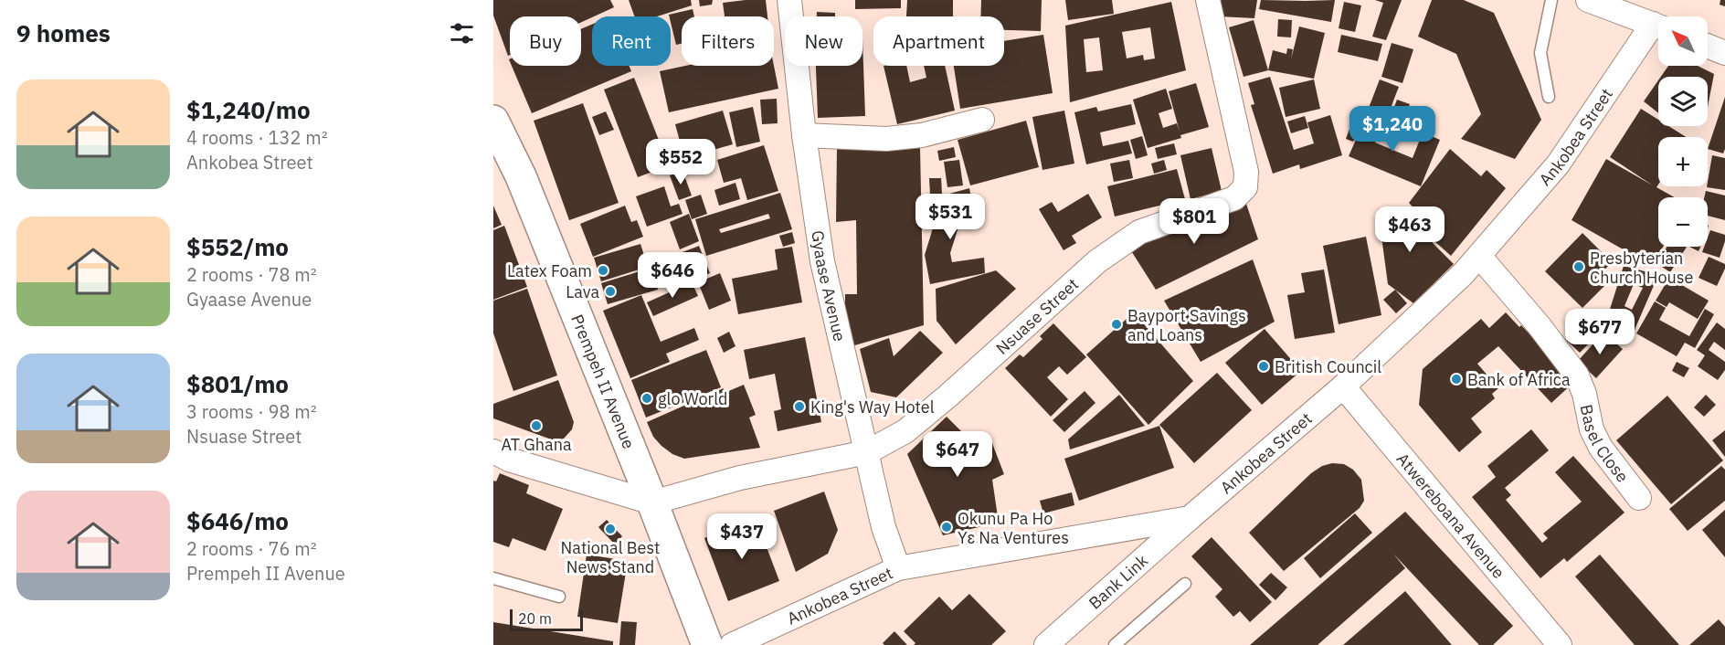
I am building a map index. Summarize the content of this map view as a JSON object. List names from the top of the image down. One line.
{"streets":{"street":["Ankobea Street","Gyaase Avenue","Nsuase Street","Prempeh II Avenue","Basel Close","Atwereboana Avenue","Bank Link"]},"crossings":[["Ankobea Street","Gyaase Avenue"],["Ankobea Street","Basel Close"],["Ankobea Street","Atwereboana Avenue"],["Ankobea Street","Bank Link"],["Gyaase Avenue","Nsuase Street"],["Nsuase Street","Prempeh II Avenue"]],"places":["Presbyterian Church House","Latex Foam","Lava","Bayport Savings and Loans","British Council","Bank of Africa","glo World","King's Way Hotel","AT Ghana","Okunu Pa Ho Yɛ Na Ventures","National Best News Stand"],"scale_bar":"20 m","north":"top left","page":{"heading":"9 homes","map_buttons":["+","−"],"chip":["Buy","Rent","Filters","New","Apartment"],"list":[{"name":"$1,240/mo","note":"4 rooms · 132 m² · Ankobea Street"},{"name":"$552/mo","note":"2 rooms · 78 m² · Gyaase Avenue"},{"name":"$801/mo","note":"3 rooms · 98 m² · Nsuase Street"},{"name":"$646/mo","note":"2 rooms · 76 m² · Prempeh II Avenue"}],"price":["$1,240","$552","$531","$801","$463","$646","$677","$647","$437"],"scale":"20 m"}}
